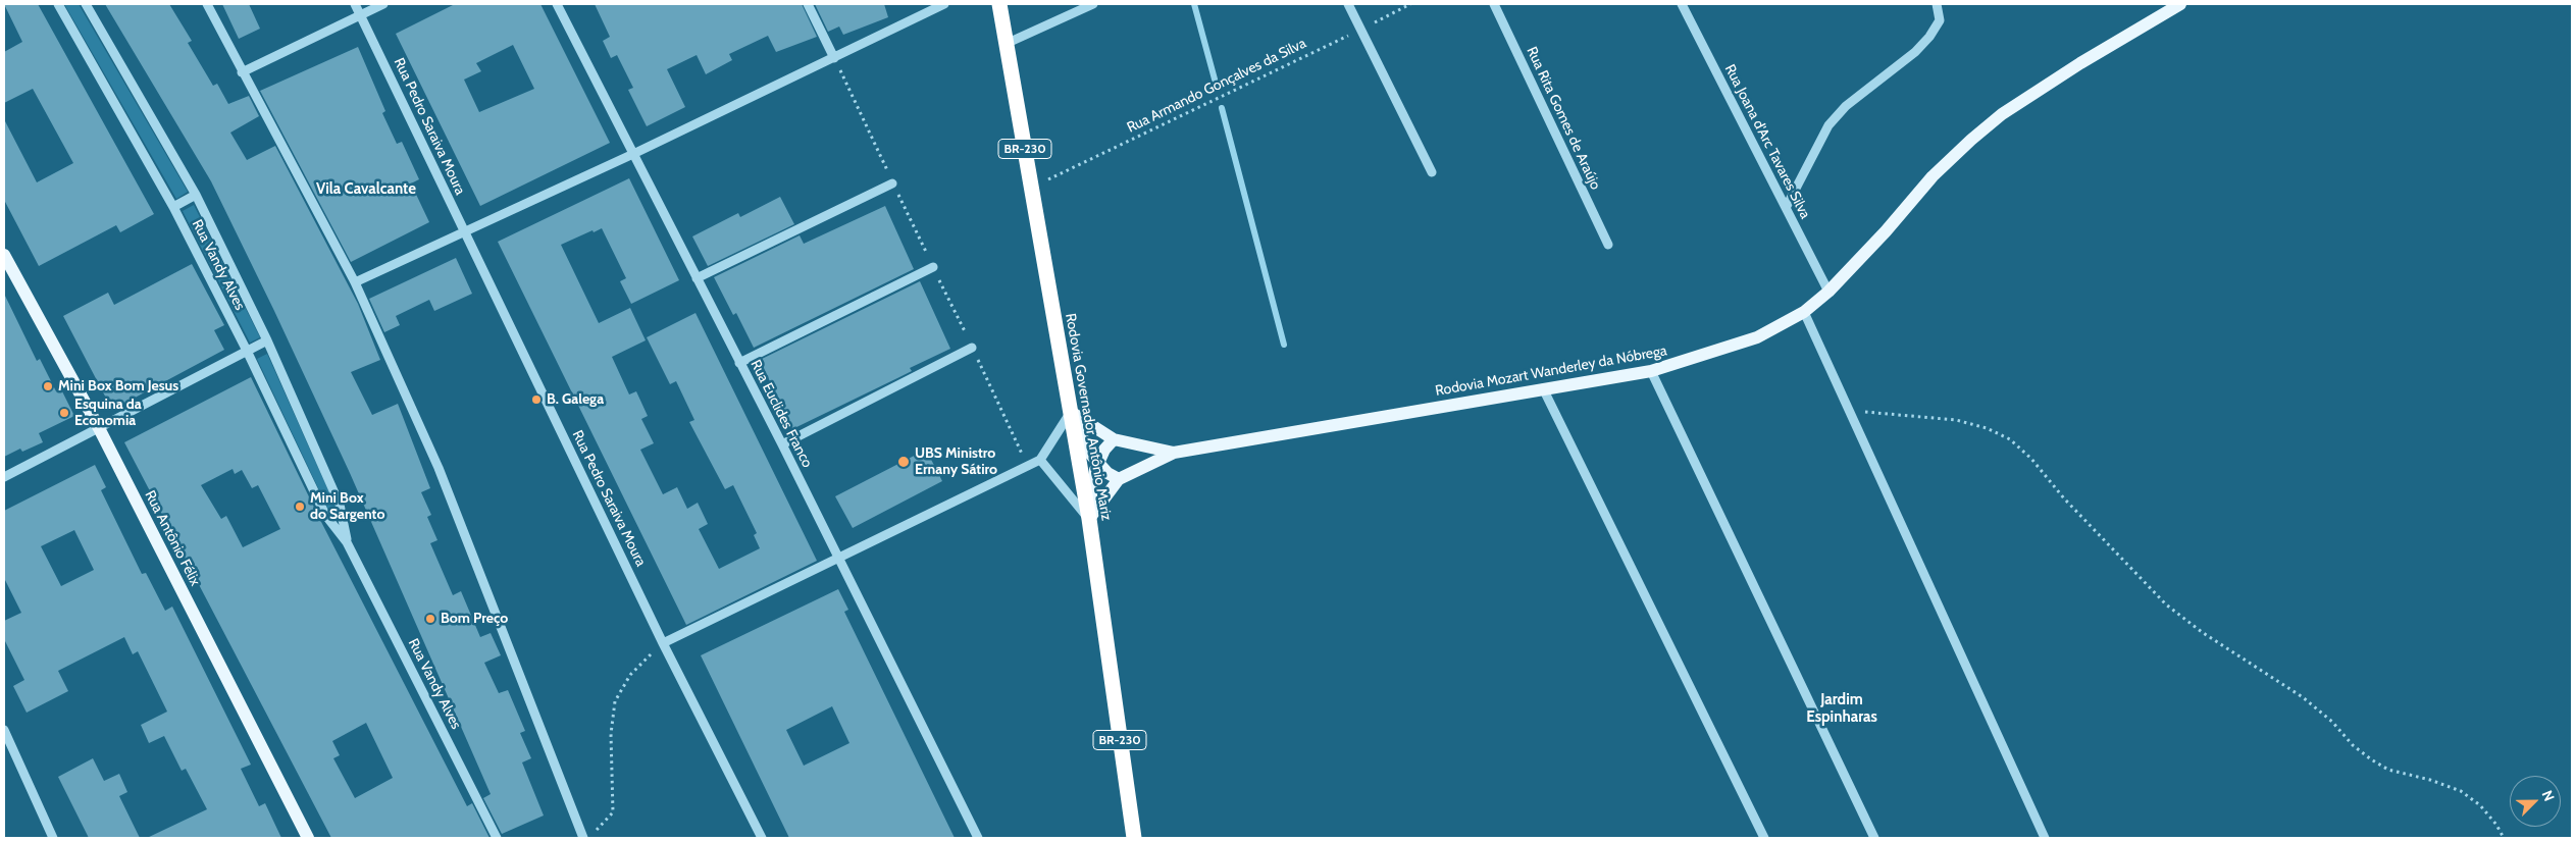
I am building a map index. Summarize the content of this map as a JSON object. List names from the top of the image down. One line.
{"streets":{"highway":["BR-230","Rodovia Governador Antônio Mariz"],"main road":["Rodovia Mozart Wanderley da Nóbrega","Rua Antônio Félix"],"street":["Rua Rita Gomes de Araújo","Rua Pedro Saraiva Moura","Rua Joana d'Arc Tavares Silva","Rua Vandy Alves","Rua Euclides Franco"],"path":["Rua Armando Gonçalves da Silva"]},"crossings":[["Rua Armando Gonçalves da Silva","Rodovia Governador Antônio Mariz"],["Rua Joana d'Arc Tavares Silva","Rodovia Mozart Wanderley da Nóbrega"],["Rodovia Mozart Wanderley da Nóbrega","Rodovia Governador Antônio Mariz"]],"districts":["Vila Cavalcante","Jardim Espinharas"],"places":["Mini Box Bom Jesus","B. Galega","Esquina da Economia","UBS Ministro Ernany Sátiro","Mini Box do Sargento","Bom Preço"],"north":"top right"}
